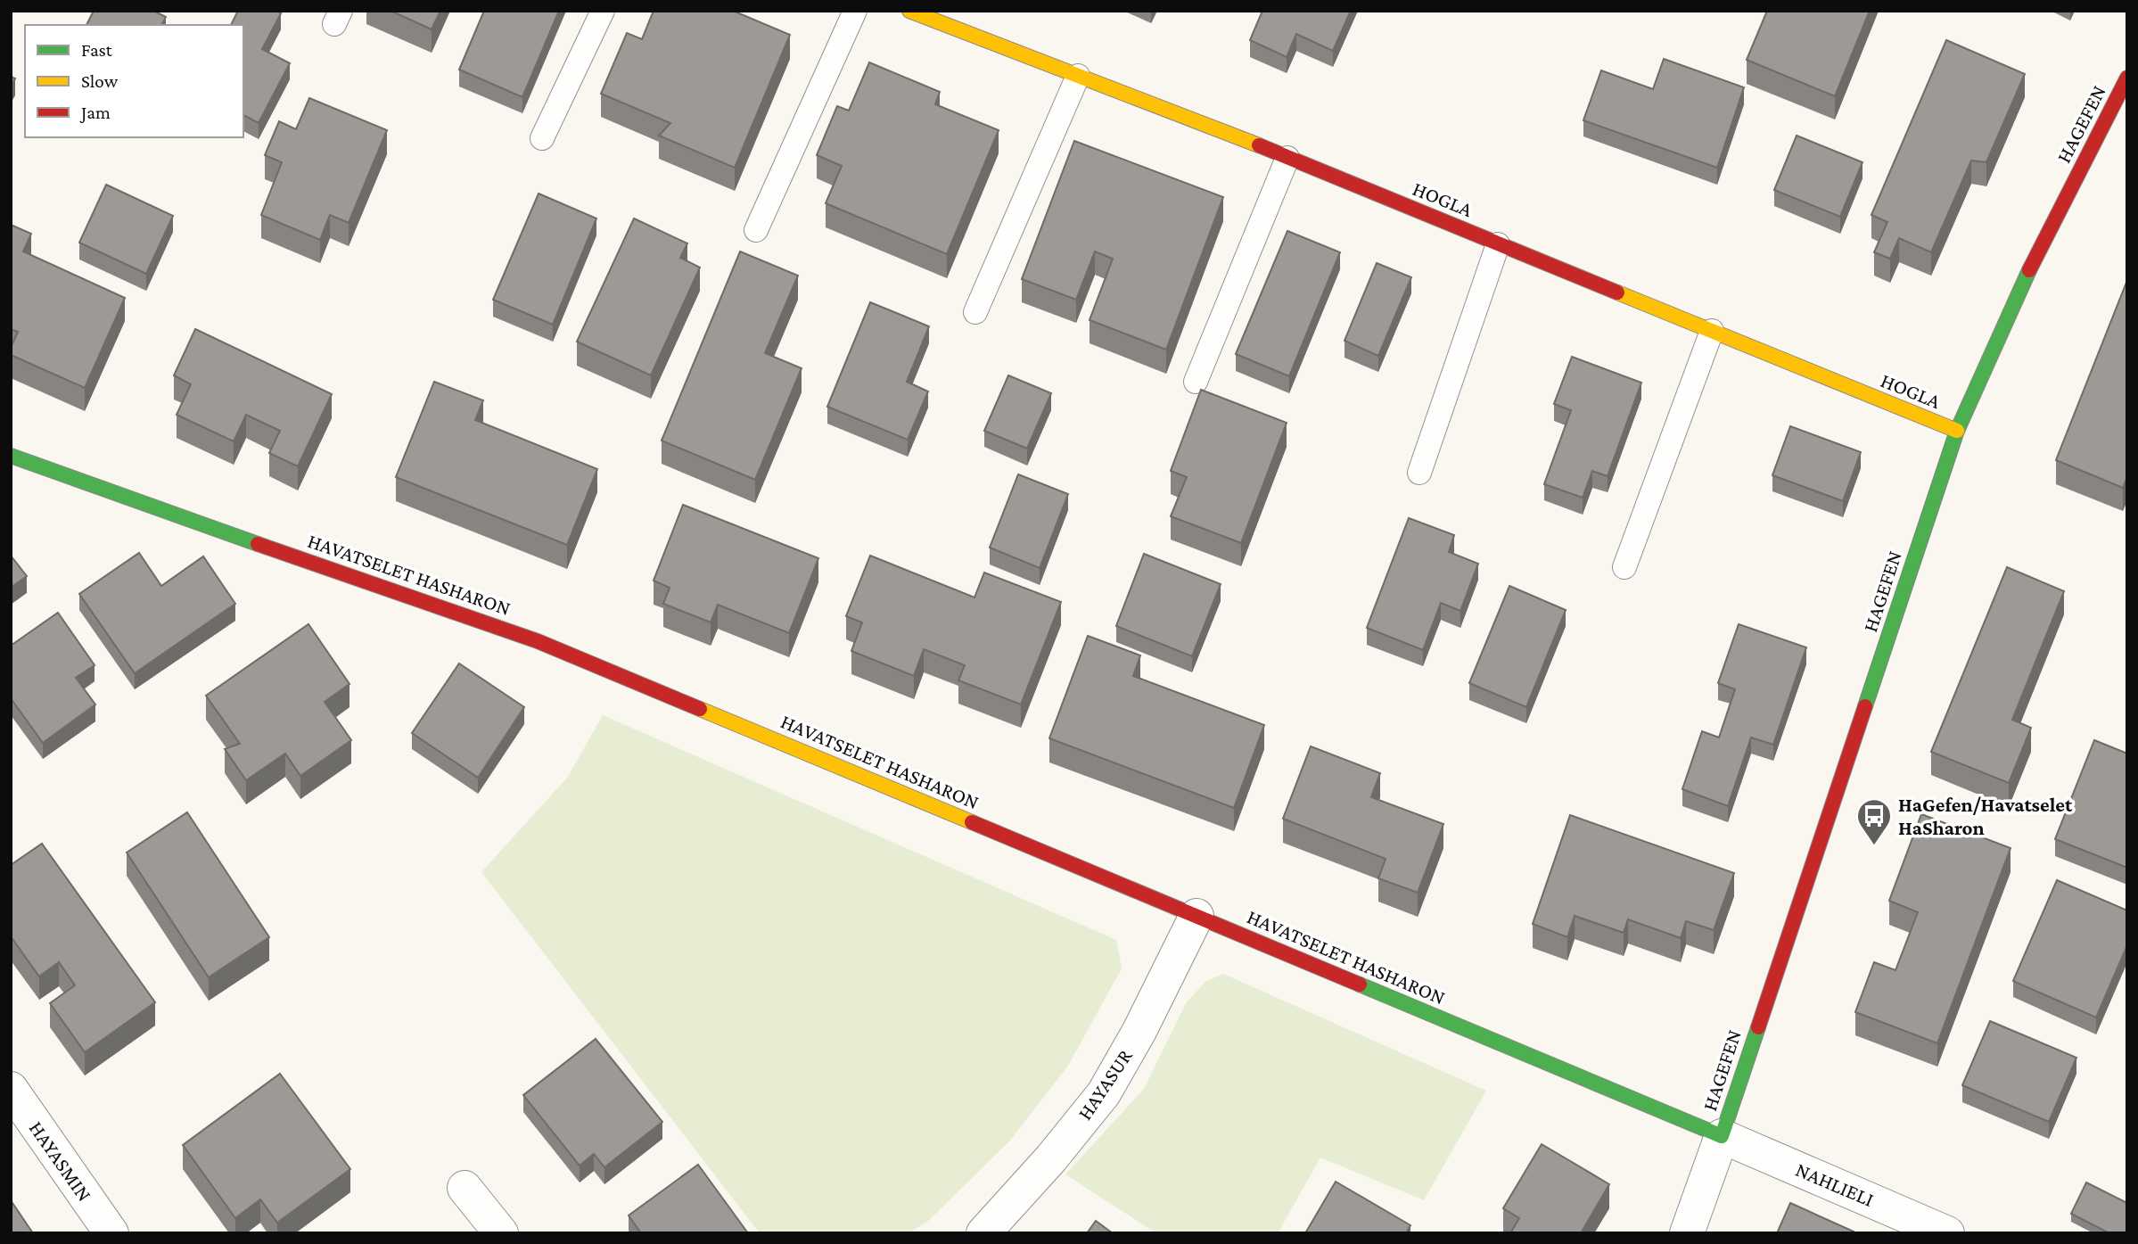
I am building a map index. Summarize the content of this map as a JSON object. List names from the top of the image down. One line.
{"streets":{"street":["HAGEFEN","HOGLA","HAVATSELET HASHARON","HAYASUR","HAYASMIN","NAHLIELI"]},"crossings":[["HAGEFEN","HOGLA"],["HAGEFEN","HAVATSELET HASHARON"],["HAGEFEN","NAHLIELI"],["HAVATSELET HASHARON","HAYASUR"],["HAVATSELET HASHARON","NAHLIELI"]],"places":{"bus stop":["HaGefen/Havatselet HaSharon"]},"legend":["Fast","Slow","Jam"]}
